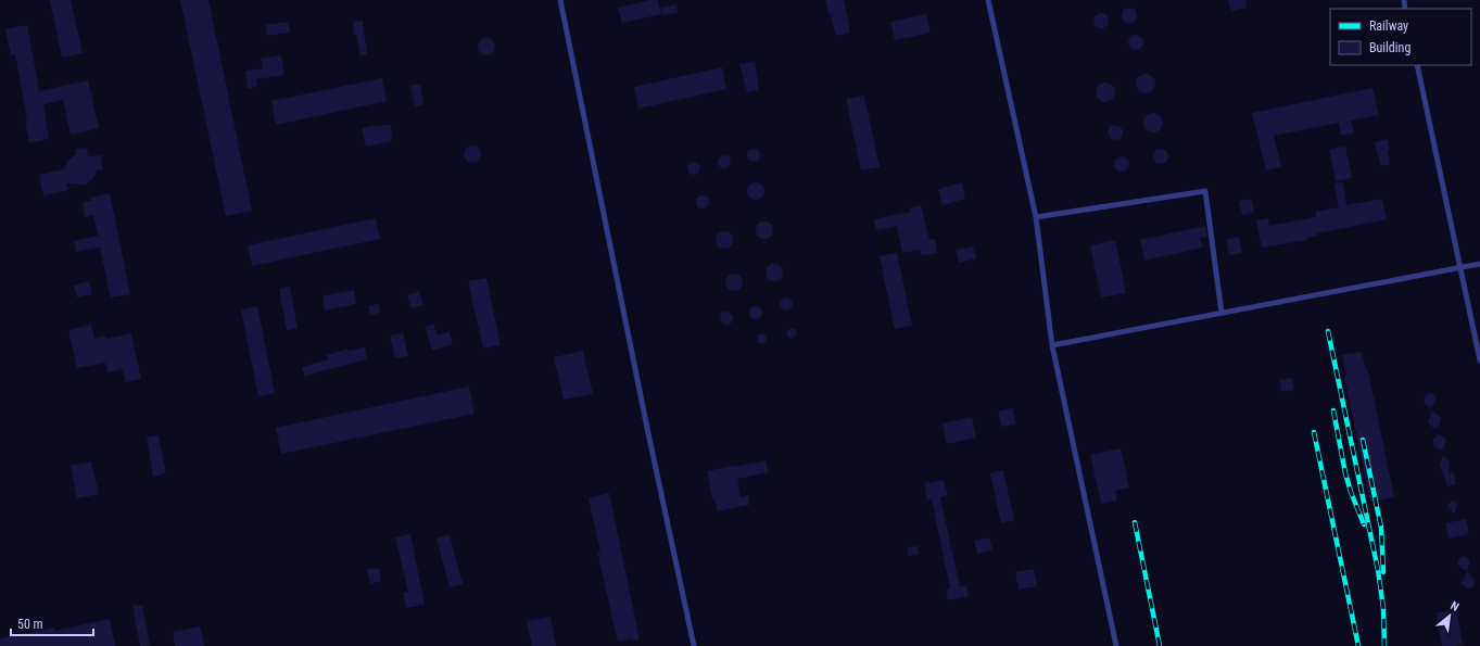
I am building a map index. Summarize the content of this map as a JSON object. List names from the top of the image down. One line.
{"legend":["Railway","Building"],"scale_bar":"50 m","north":"top right"}
